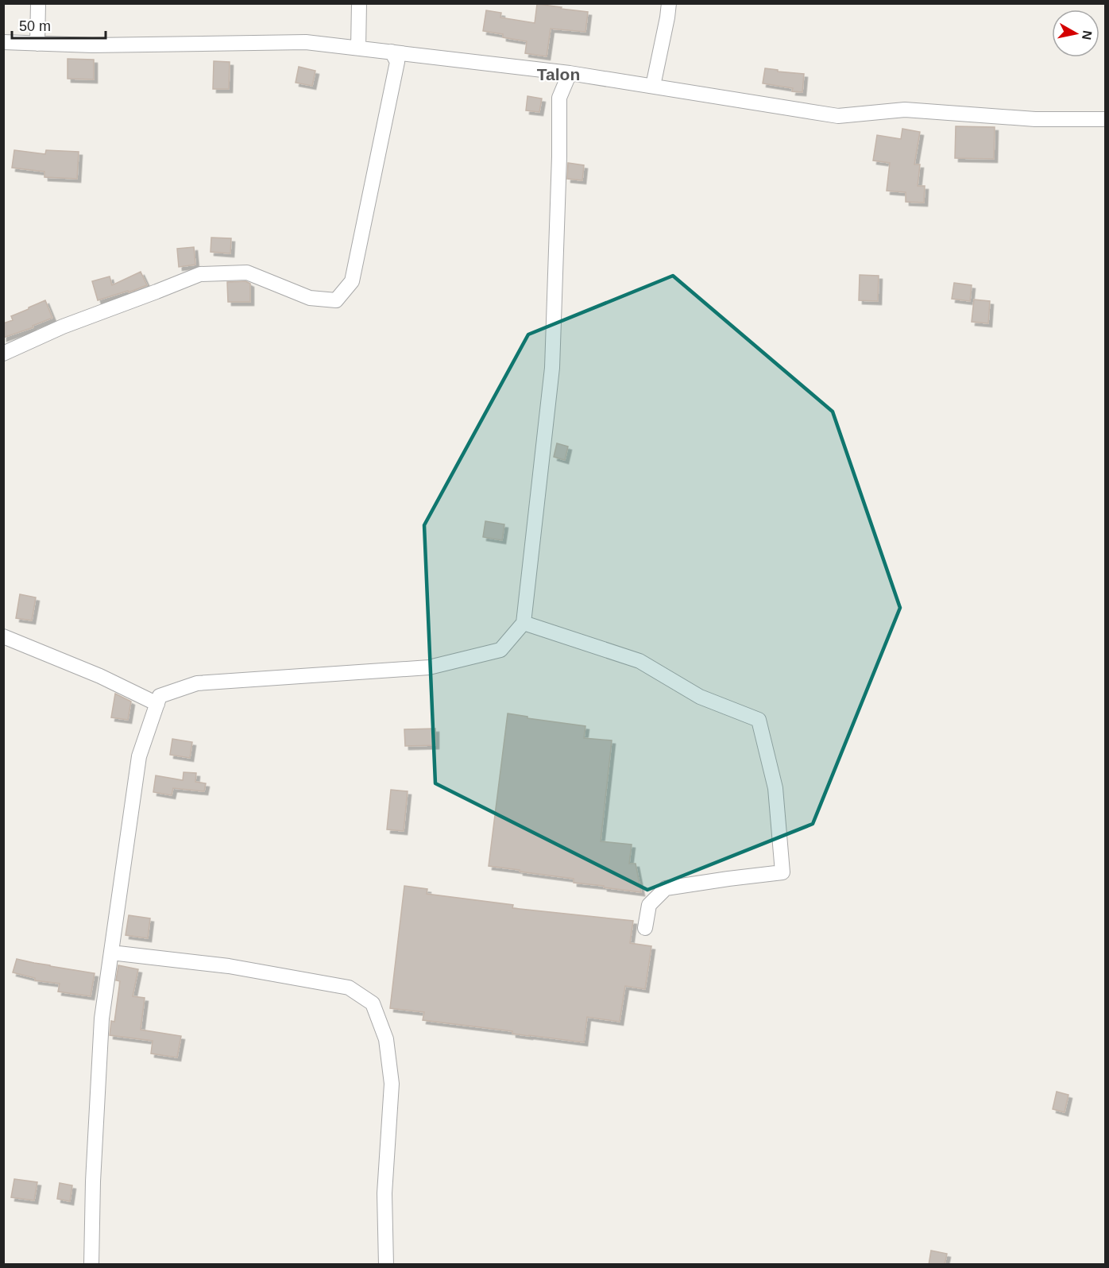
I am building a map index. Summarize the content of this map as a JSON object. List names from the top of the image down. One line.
{"districts":["Talon"],"scale_bar":"50 m","north":"right"}
